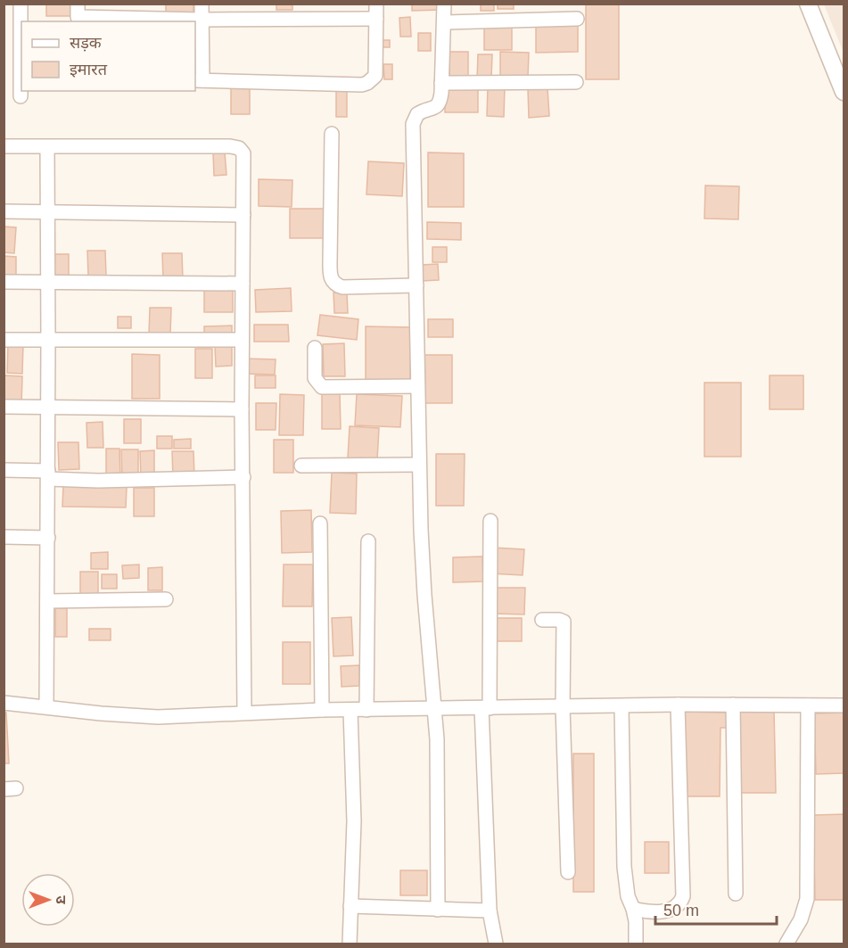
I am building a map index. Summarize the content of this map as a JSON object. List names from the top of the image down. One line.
{"legend":["सड़क","इमारत"],"scale_bar":"50 m","north":"right"}
